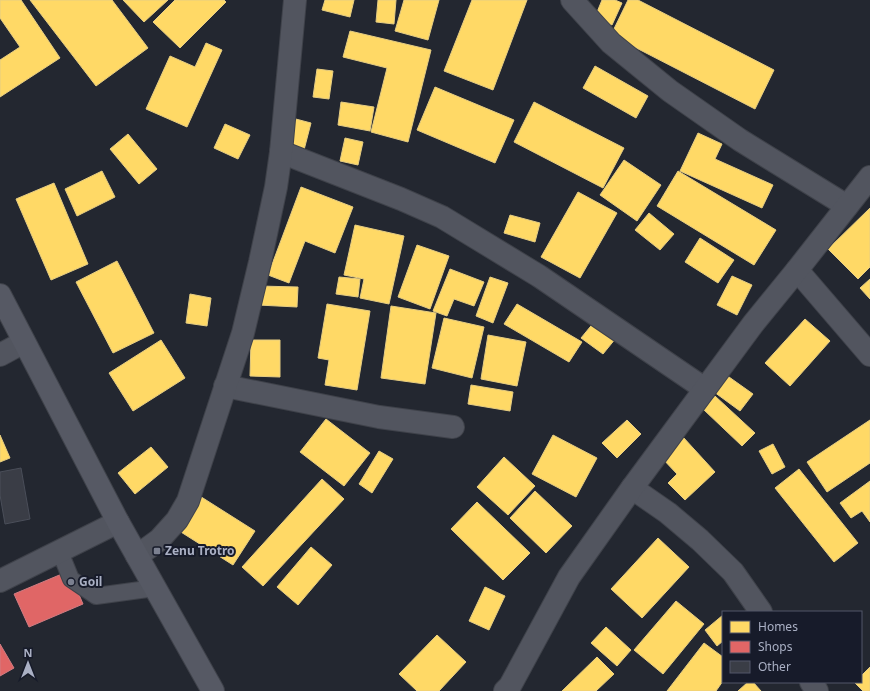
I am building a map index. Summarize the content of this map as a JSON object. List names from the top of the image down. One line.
{"places":{"transit":["Zenu Trotro"],"other":["Goil"]},"legend":["Homes","Shops","Other"],"north":"top"}
